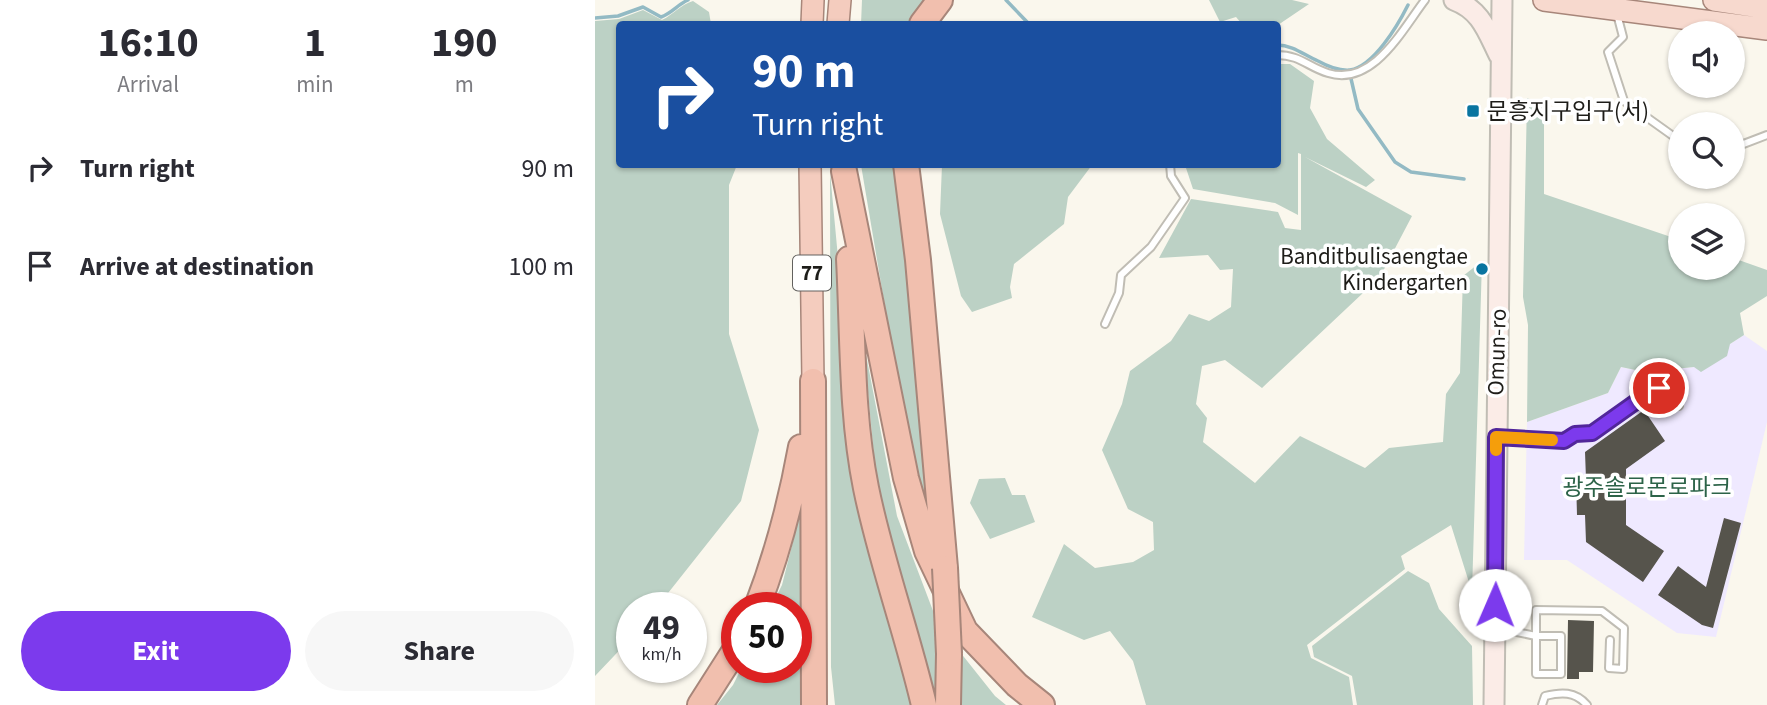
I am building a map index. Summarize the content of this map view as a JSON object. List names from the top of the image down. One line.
{"streets":{"highway":["77"],"main road":["Omun-ro"]},"parks":["광주솔로몬로파크"],"places":{"transit":["문흥지구입구(서)"],"other":["Banditbulisaengtae Kindergarten"]},"page":{"eta":["16:10","Arrival","1","min","190","m"],"turn":["90 m","Turn right"],"list":[{"name":"Turn right","value":"90 m"},{"name":"Arrive at destination","value":"100 m"}],"speed":"49 km/h","limit":"50","buttons":["Exit","Share"]}}
